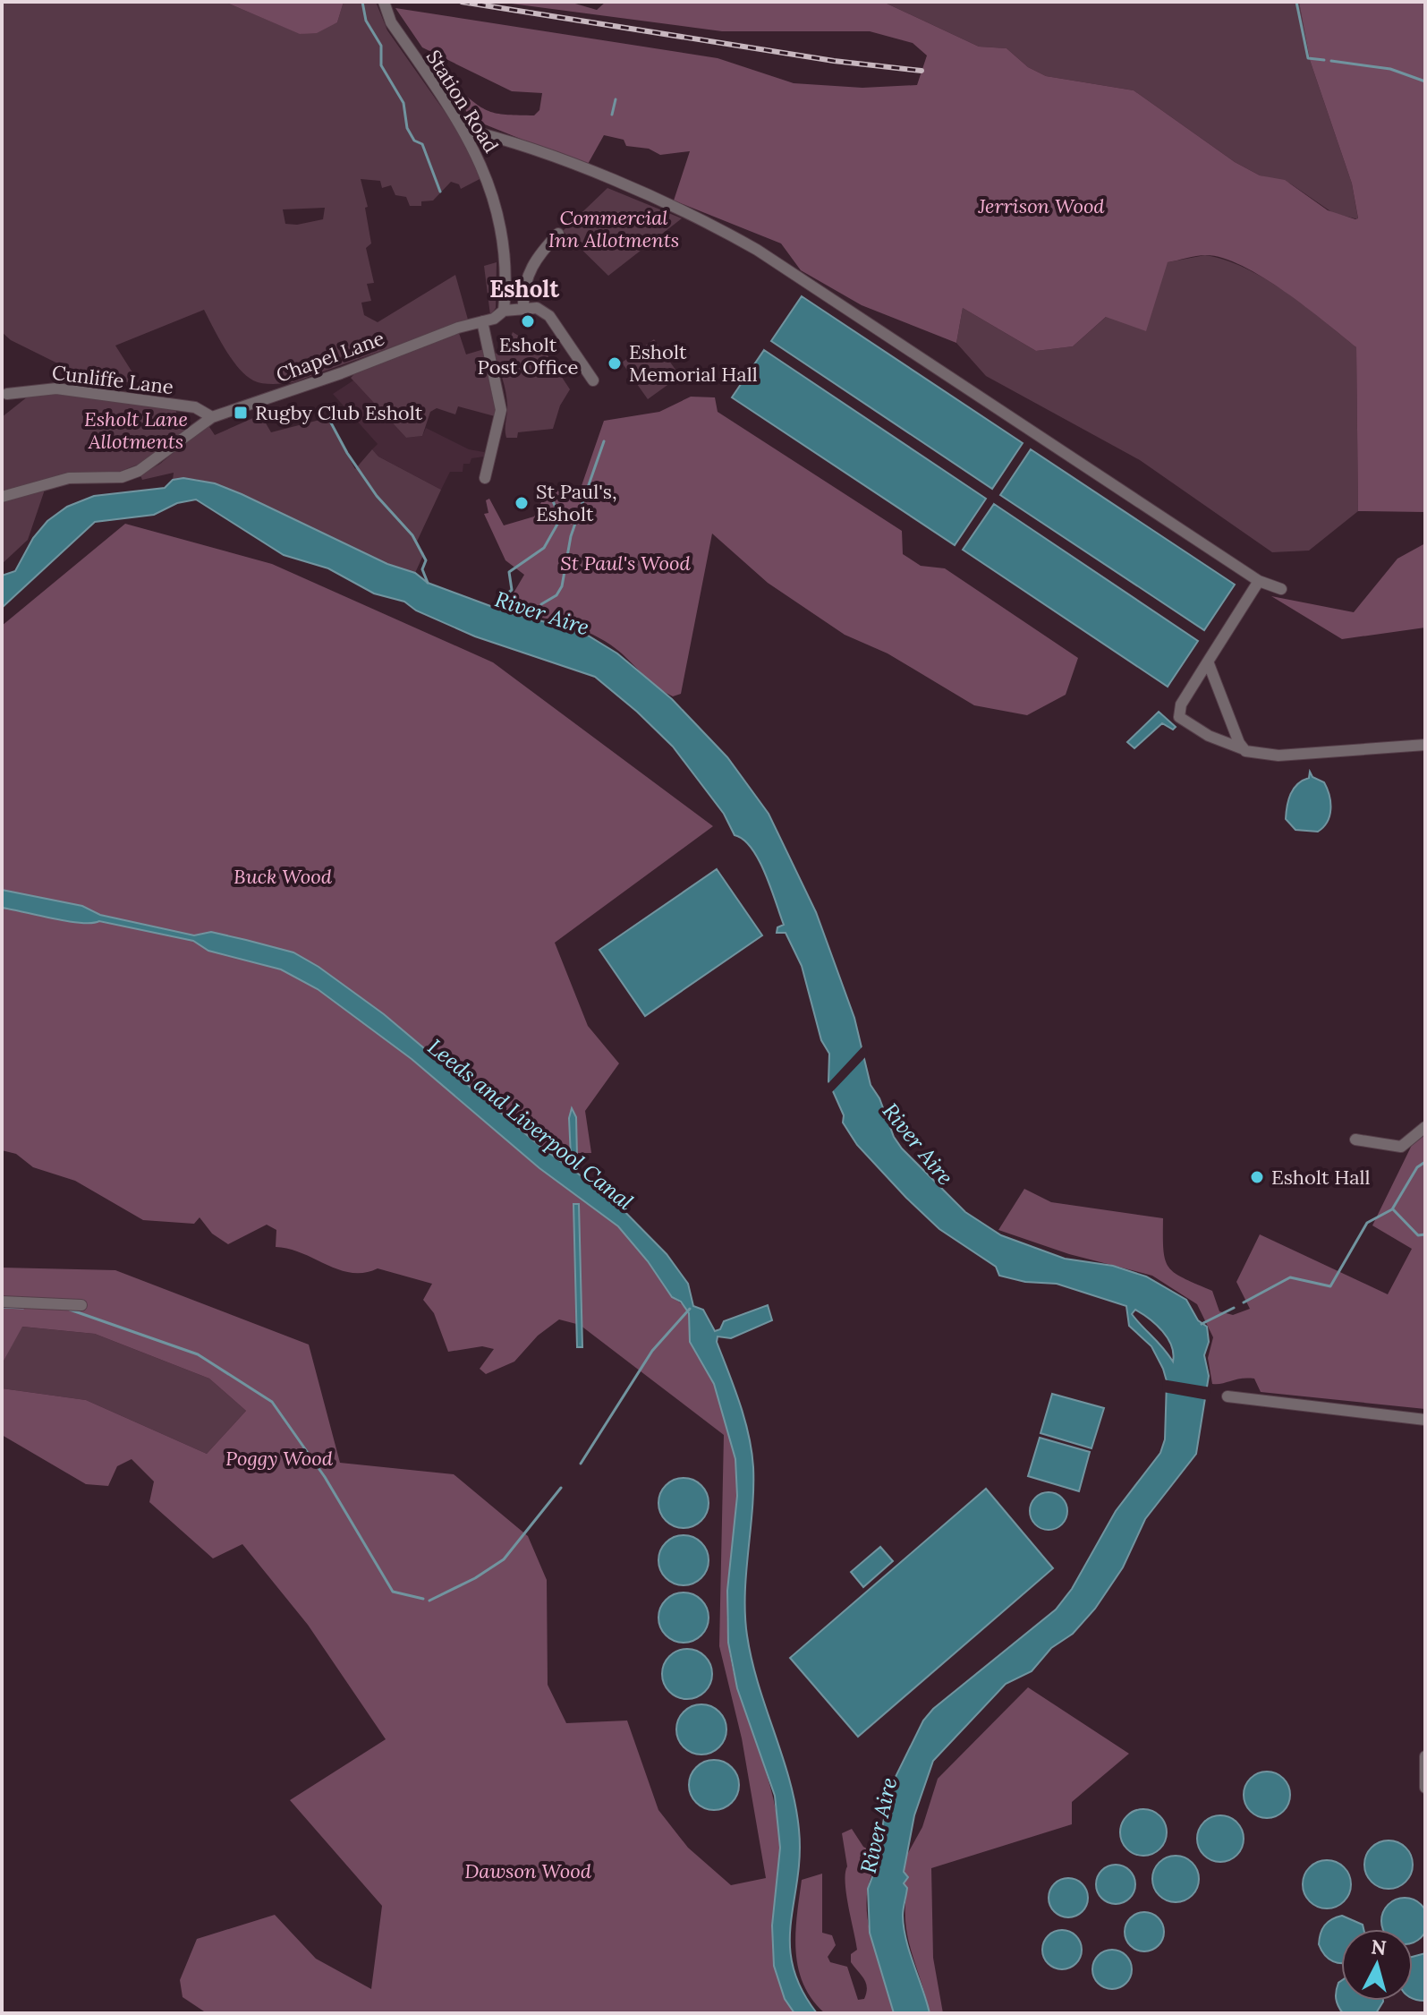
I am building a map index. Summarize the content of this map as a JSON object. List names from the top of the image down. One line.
{"streets":{"street":["Station Road","Chapel Lane","Cunliffe Lane"]},"crossings":[["Station Road","Chapel Lane"],["Chapel Lane","Cunliffe Lane"]],"districts":["Esholt"],"water":["River Aire","Leeds and Liverpool Canal"],"parks":["Jerrison Wood","Commercial Inn Allotments","Esholt Lane Allotments","St Paul's Wood","Buck Wood","Poggy Wood","Dawson Wood"],"places":{"other":["Esholt Post Office","Esholt Memorial Hall","St Paul's, Esholt","Esholt Hall"],"transit":["Rugby Club Esholt"]},"north":"top"}
